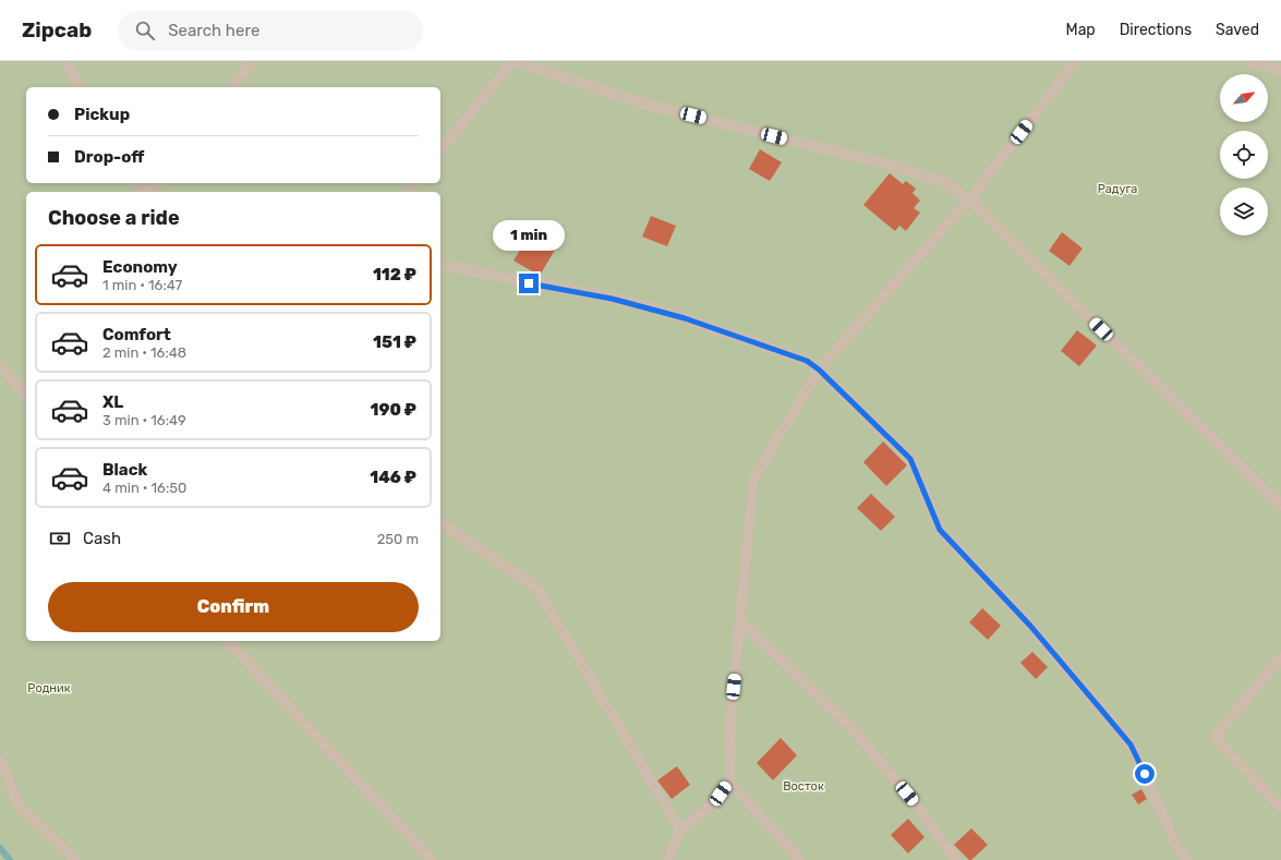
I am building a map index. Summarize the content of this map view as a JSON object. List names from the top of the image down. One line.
{"parks":["Радуга","Родник","Восток"],"north":"top right","page":{"header":"Zipcab","search":"Search here","nav":["Map","Directions","Saved"],"banner":["Pickup","Drop-off"],"heading":"Choose a ride","bubble":"1 min","list":[{"name":"Economy","note":"1 min · 16:47","value":"112 ₽"},{"name":"Comfort","note":"2 min · 16:48","value":"151 ₽"},{"name":"XL","note":"3 min · 16:49","value":"190 ₽"},{"name":"Black","note":"4 min · 16:50","value":"146 ₽"}],"pay":["Cash","250 m"],"buttons":"Confirm"}}
